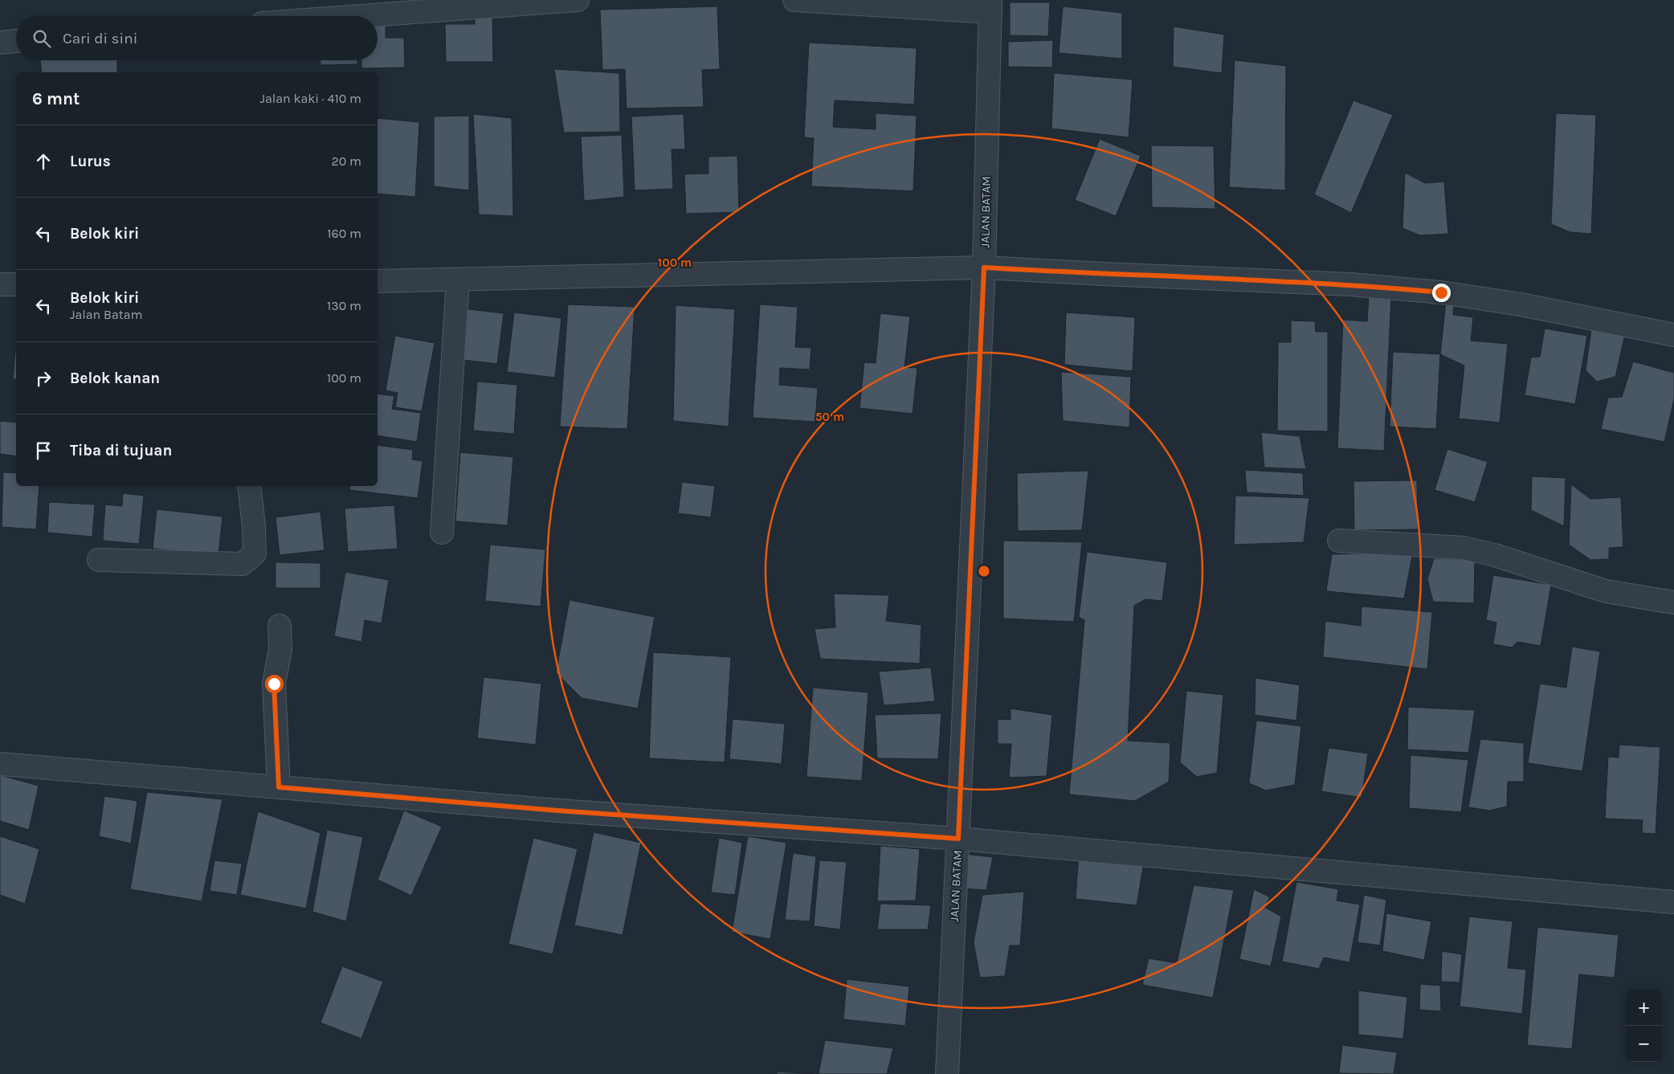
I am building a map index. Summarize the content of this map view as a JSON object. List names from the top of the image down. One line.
{"streets":{"street":["JALAN BATAM"]},"page":{"search":"Cari di sini","heading":["6 mnt","Jalan kaki · 410 m"],"list":[["Lurus","20 m"],["Belok kiri","160 m"],["Belok kiri","Jalan Batam","130 m"],["Belok kanan","100 m"],"Tiba di tujuan"],"map_buttons":["+","−"]},"rings":["100 m","50 m"]}
